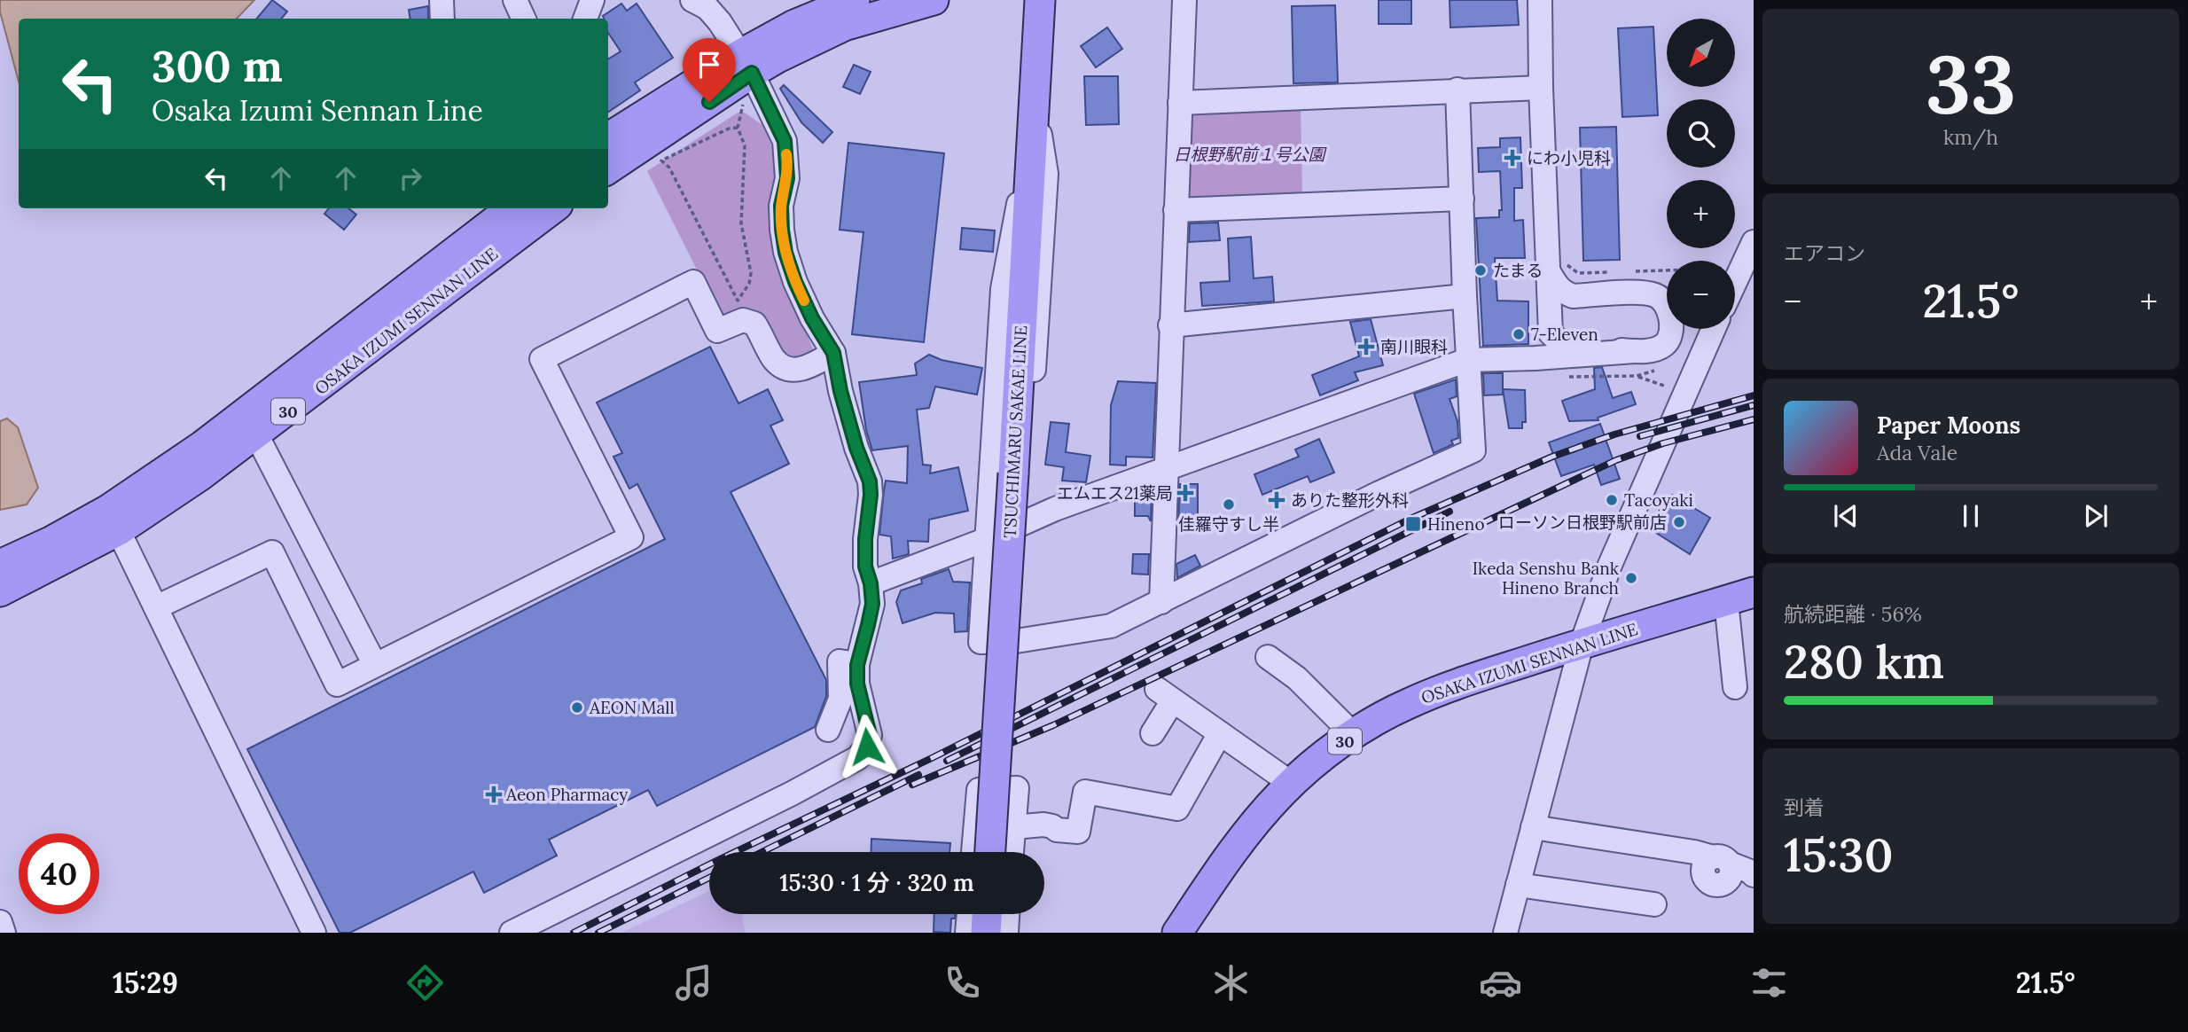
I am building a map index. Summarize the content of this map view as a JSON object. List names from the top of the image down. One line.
{"streets":{"main road":["OSAKA IZUMI SENNAN LINE","30","TSUCHIMARU SAKAE LINE"]},"parks":["日根野駅前１号公園"],"places":{"health":["にわ小児科","南川眼科","エムエス21薬局","ありた整形外科","Aeon Pharmacy"],"other":["たまる","7-Eleven","Tacoyaki","佳羅守すし半","ローソン日根野駅前店","Ikeda Senshu Bank Hineno Branch","AEON Mall"],"transit":["Hineno"]},"north":"bottom left","page":{"tile":[["33","km/h"],"エアコン",["航続距離 · 56%","280 km"],["到着","15:30"]],"map_buttons":["+","−"],"turn":["300 m","Osaka Izumi Sennan Line"],"heat":["−","21.5°","+"],"song":["Paper Moons","Ada Vale"],"limit":"40","trip":"15:30 · 1 分 · 320 m","tabs":["15:29","21.5°"]}}
